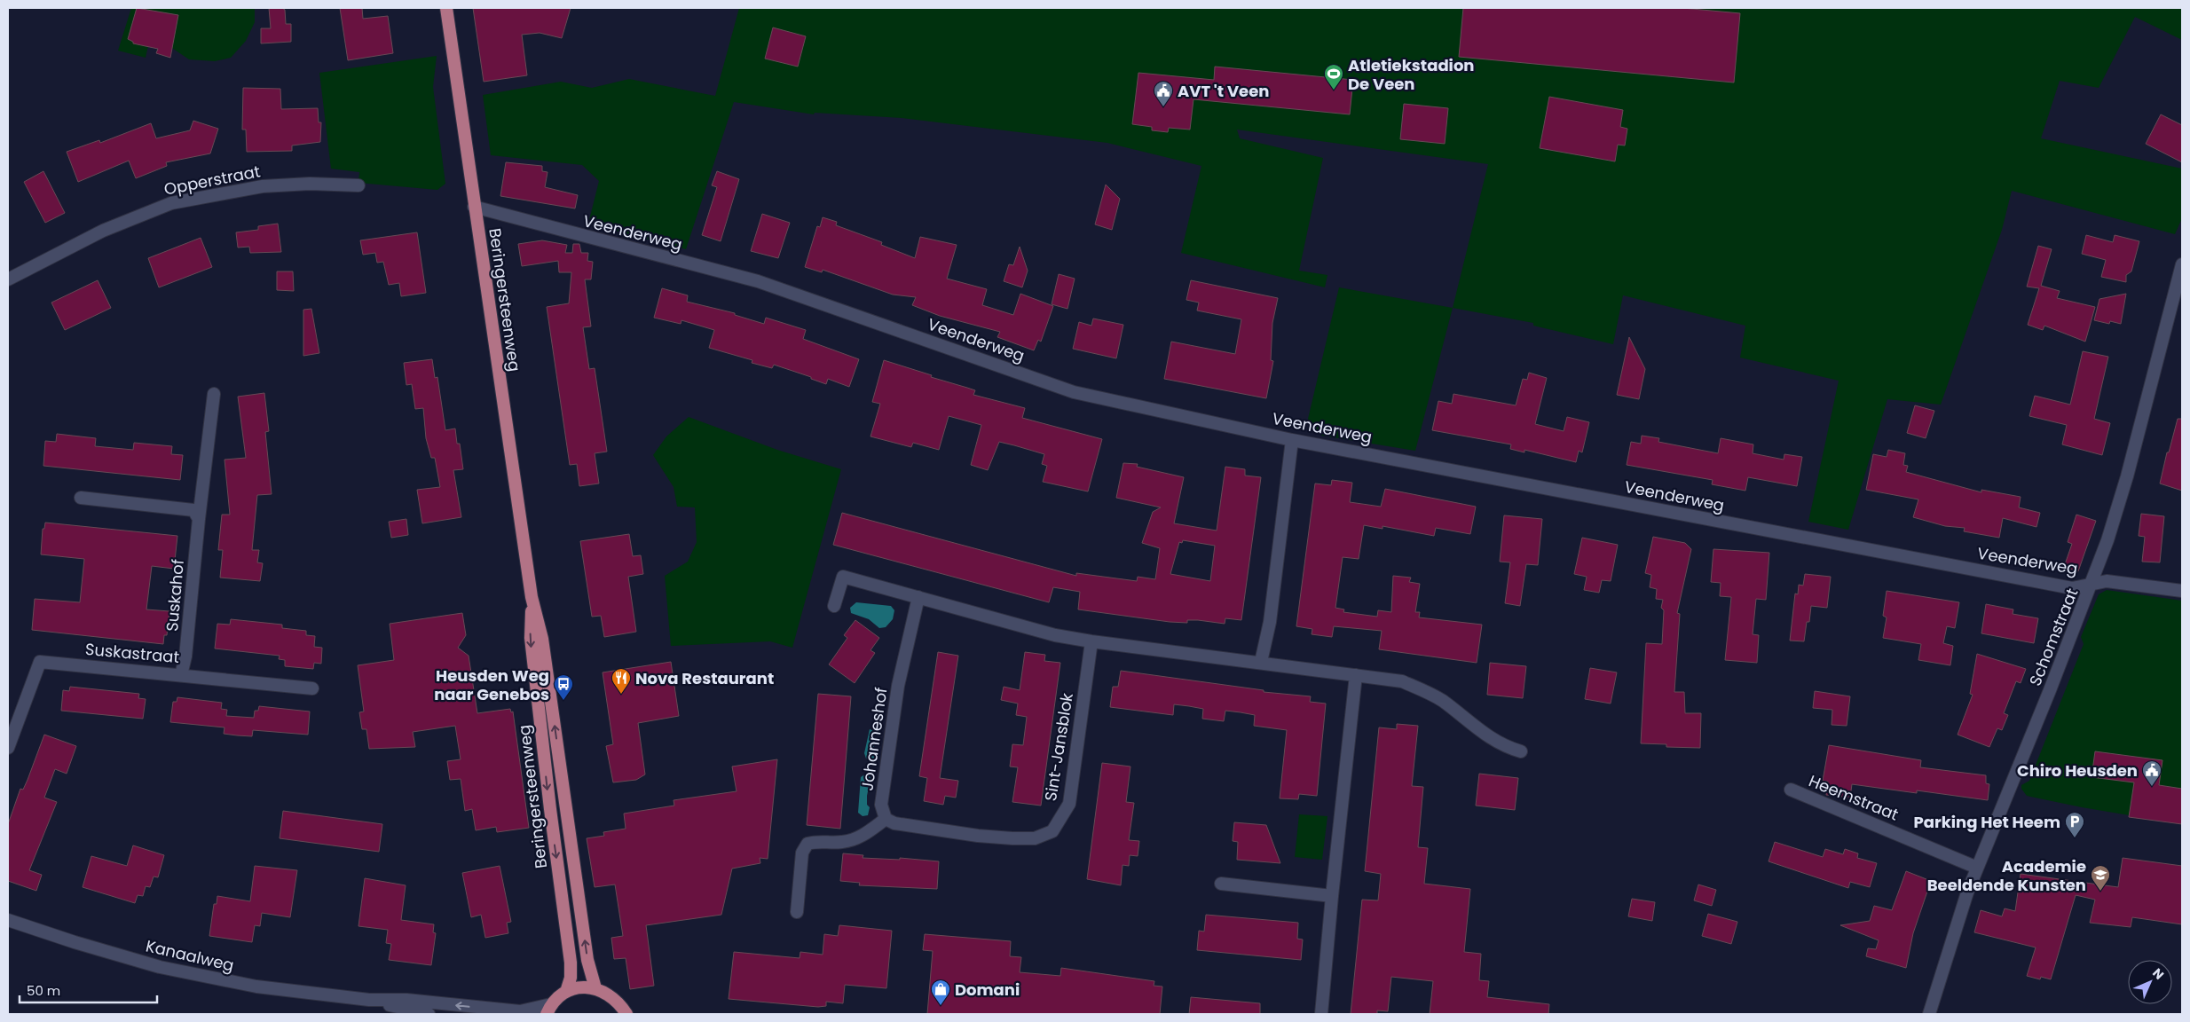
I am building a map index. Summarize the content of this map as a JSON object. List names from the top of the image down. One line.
{"streets":{"main road":["Beringersteenweg"],"street":["Opperstraat","Veenderweg","Suskahof","Schomstraat","Suskastraat","Johanneshof","Sint-Jansblok","Heemstraat","Kanaalweg"]},"crossings":[["Veenderweg","Beringersteenweg"],["Veenderweg","Schomstraat"],["Suskahof","Suskastraat"],["Schomstraat","Heemstraat"],["Johanneshof","Sint-Jansblok"]],"places":{"sports":["Atletiekstadion De Veen"],"public building":["AVT 't Veen","Chiro Heusden"],"restaurant":["Nova Restaurant"],"bus stop":["Heusden Weg naar Genebos"],"parking":["Parking Het Heem"],"school or university":["Academie Beeldende Kunsten"],"shop":["Domani"]},"scale_bar":"50 m","north":"top right"}
